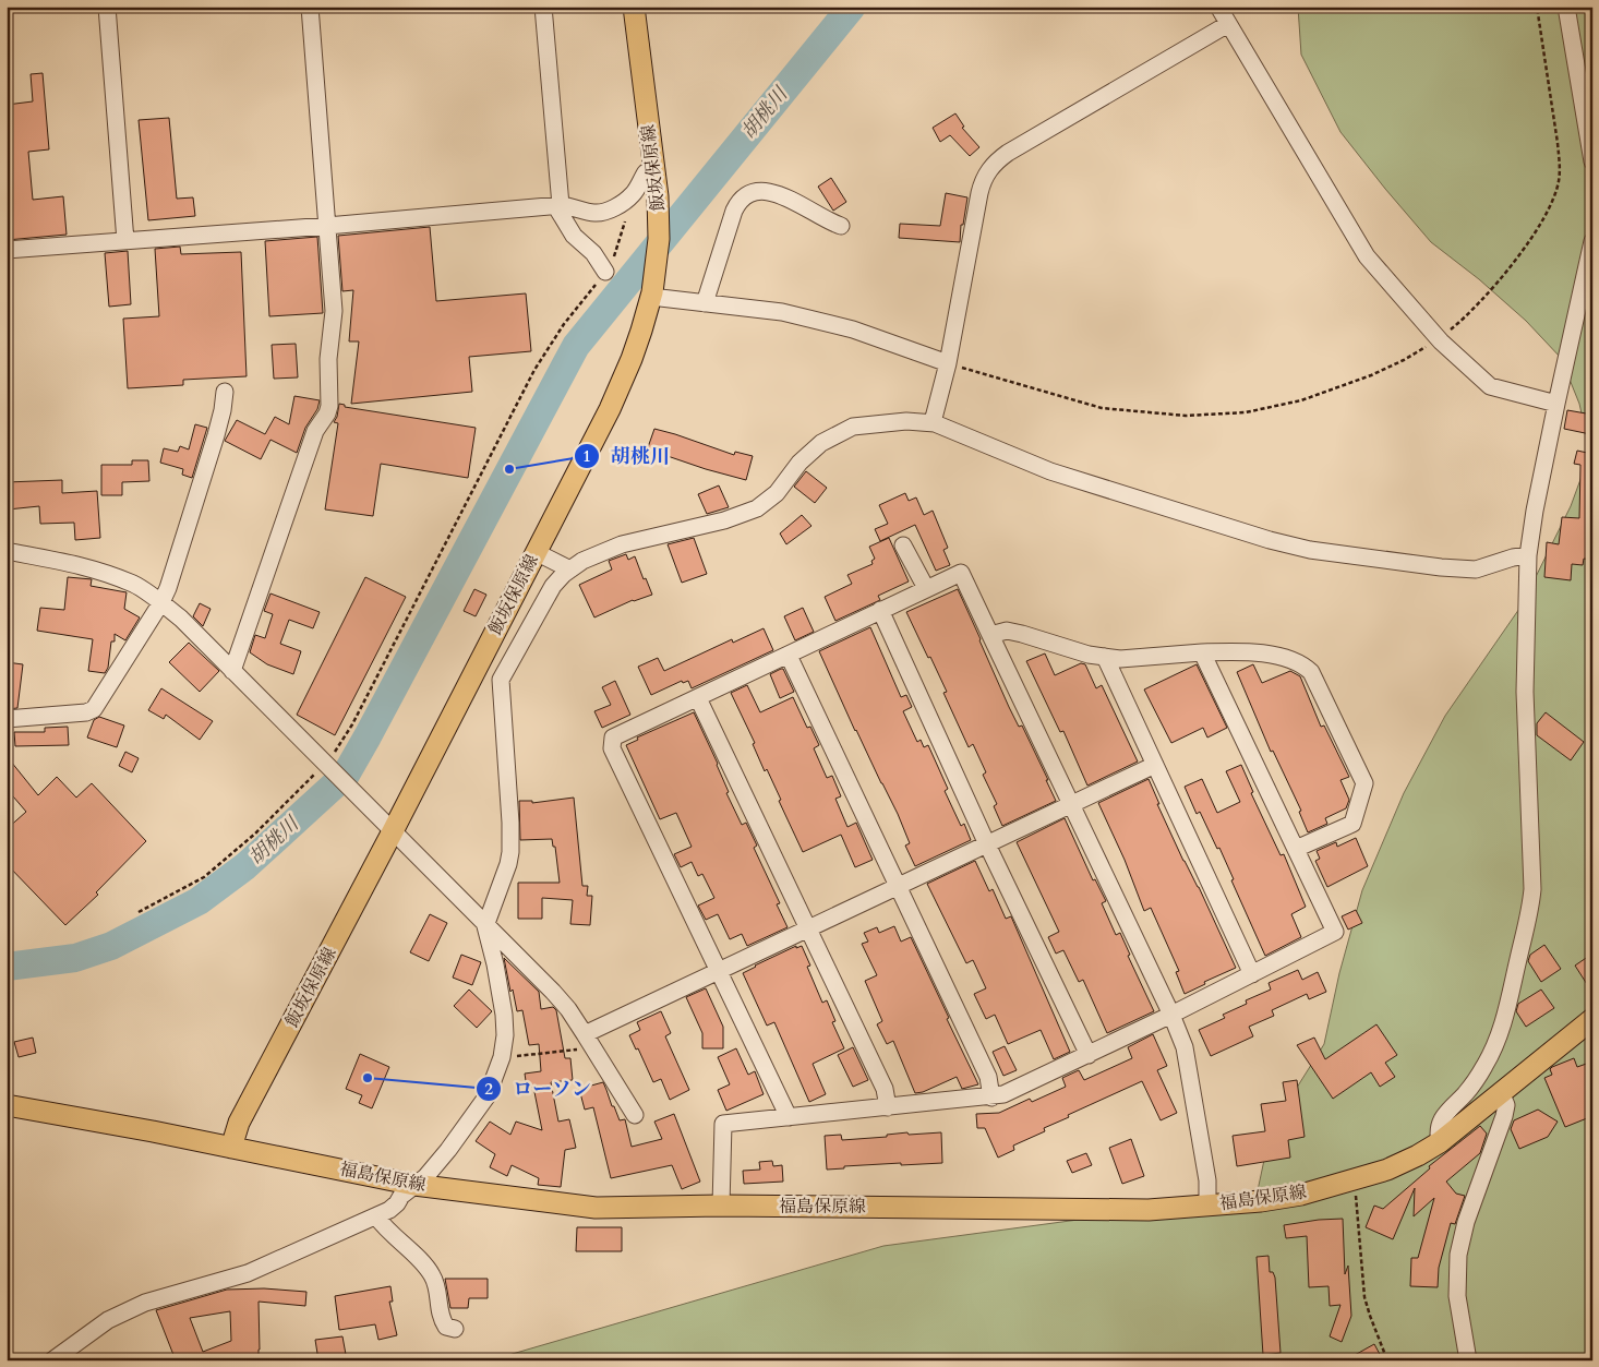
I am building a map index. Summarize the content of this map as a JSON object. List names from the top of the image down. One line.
{"streets":{"main road":["飯坂保原線","福島保原線"]},"crossings":[["飯坂保原線","福島保原線"]],"water":["胡桃川"],"places":["胡桃川","ローソン"]}
